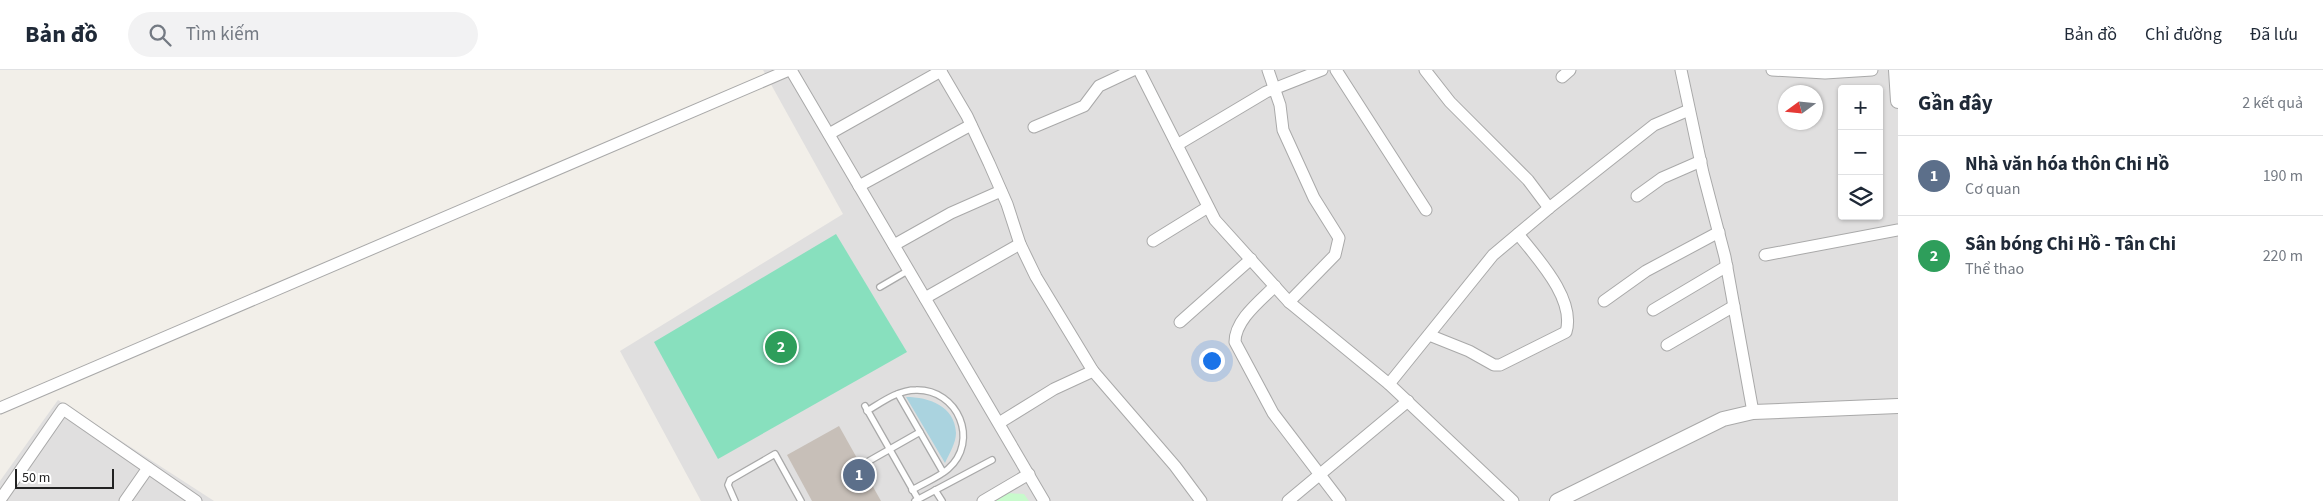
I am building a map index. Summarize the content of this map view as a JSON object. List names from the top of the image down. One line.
{"scale_bar":"50 m","north":"left","page":{"header":"Bản đồ","search":"Tìm kiếm","nav":["Bản đồ","Chỉ đường","Đã lưu"],"heading":["Gần đây","2 kết quả"],"map_buttons":["+","−"],"list":[{"mark":"1","name":"Nhà văn hóa thôn Chi Hồ","note":"Cơ quan","value":"190 m"},{"mark":"2","name":"Sân bóng Chi Hồ - Tân Chi","note":"Thể thao","value":"220 m"}],"pins":["2","1"],"scale":"50 m"}}
